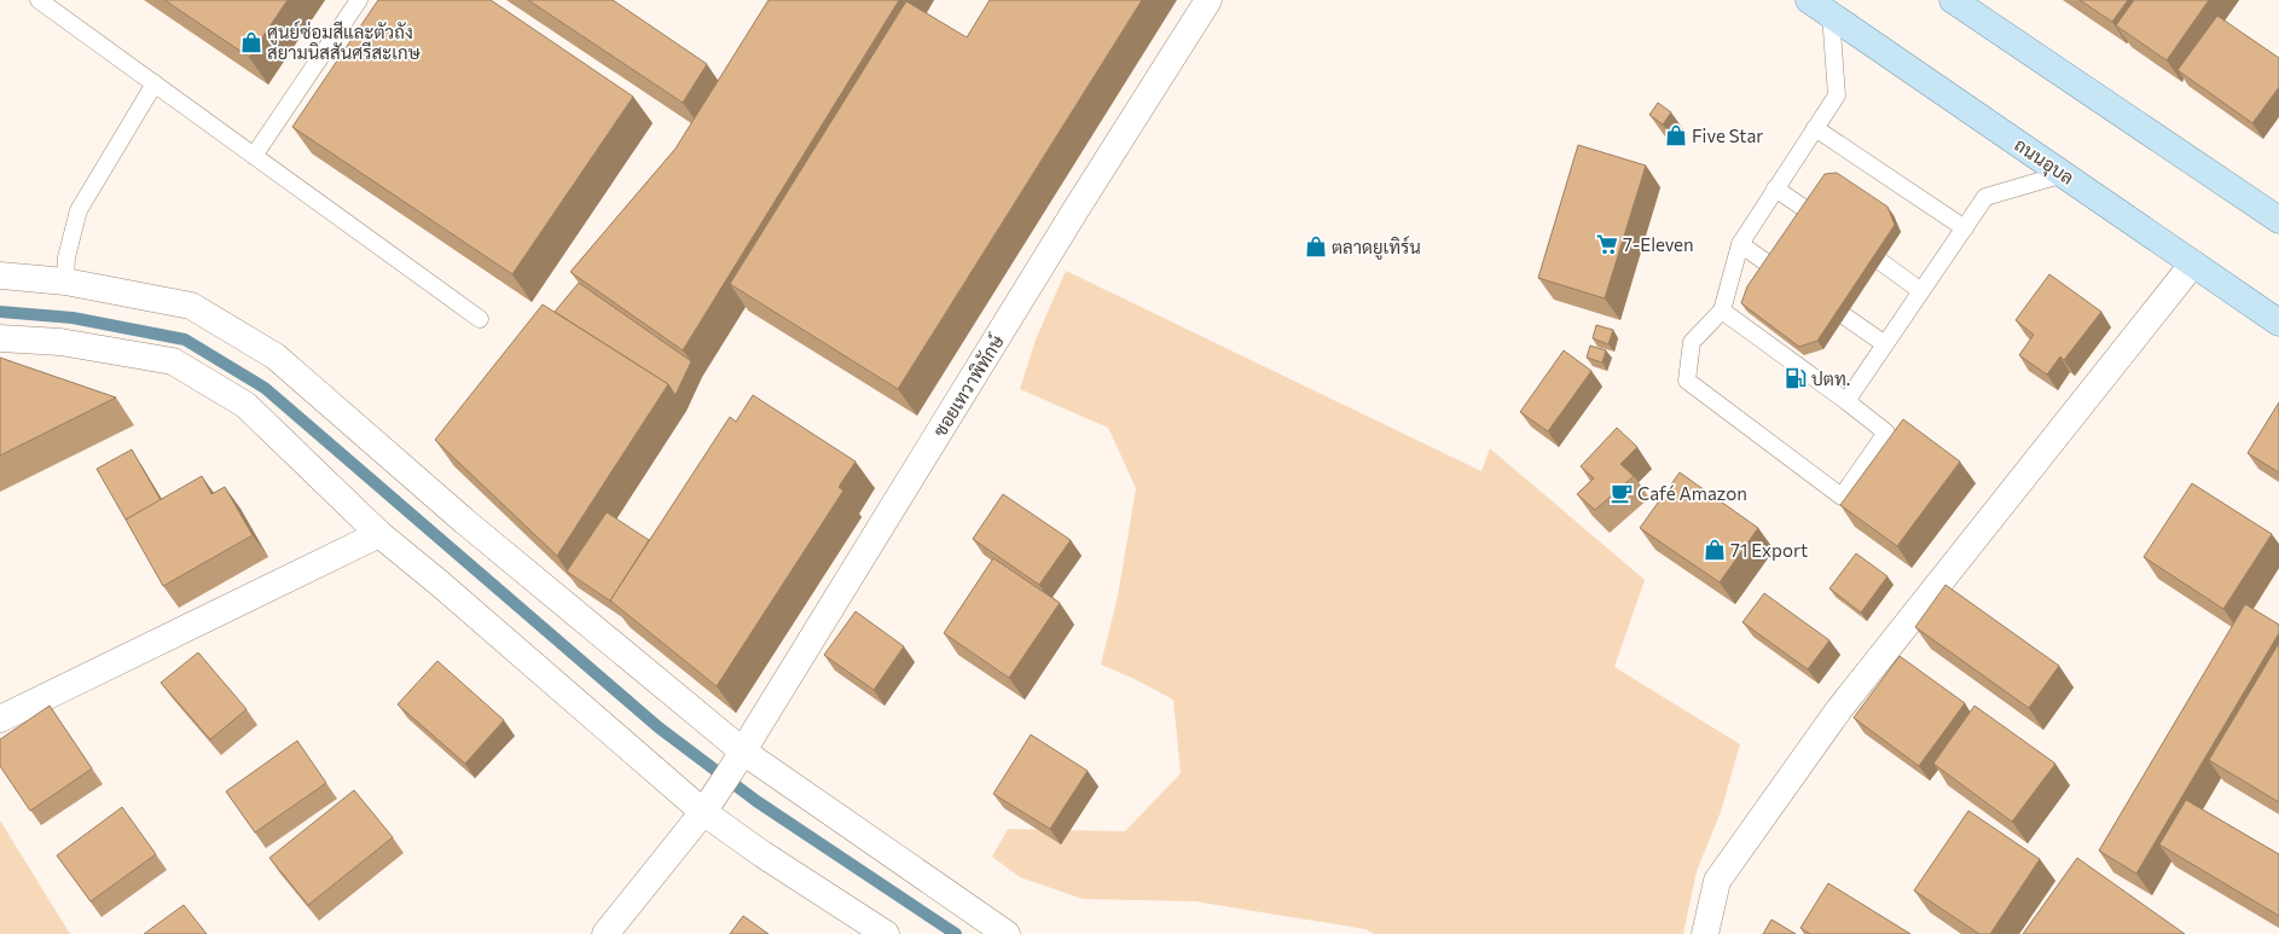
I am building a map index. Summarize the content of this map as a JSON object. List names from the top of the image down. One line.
{"streets":{"main road":["ถนนอุบล"],"street":["ซอยเทวาพิทักษ์"]},"places":{"shop":["ศูนย์ซ่อมสีและตัวถัง สยามนิสสันศรีสะเกษ","Five Star","ตลาดยูเทิร์น","71 Export"],"supermarket":["7-Eleven"],"fuel station":["ปตท."],"cafe":["Café Amazon"]}}
